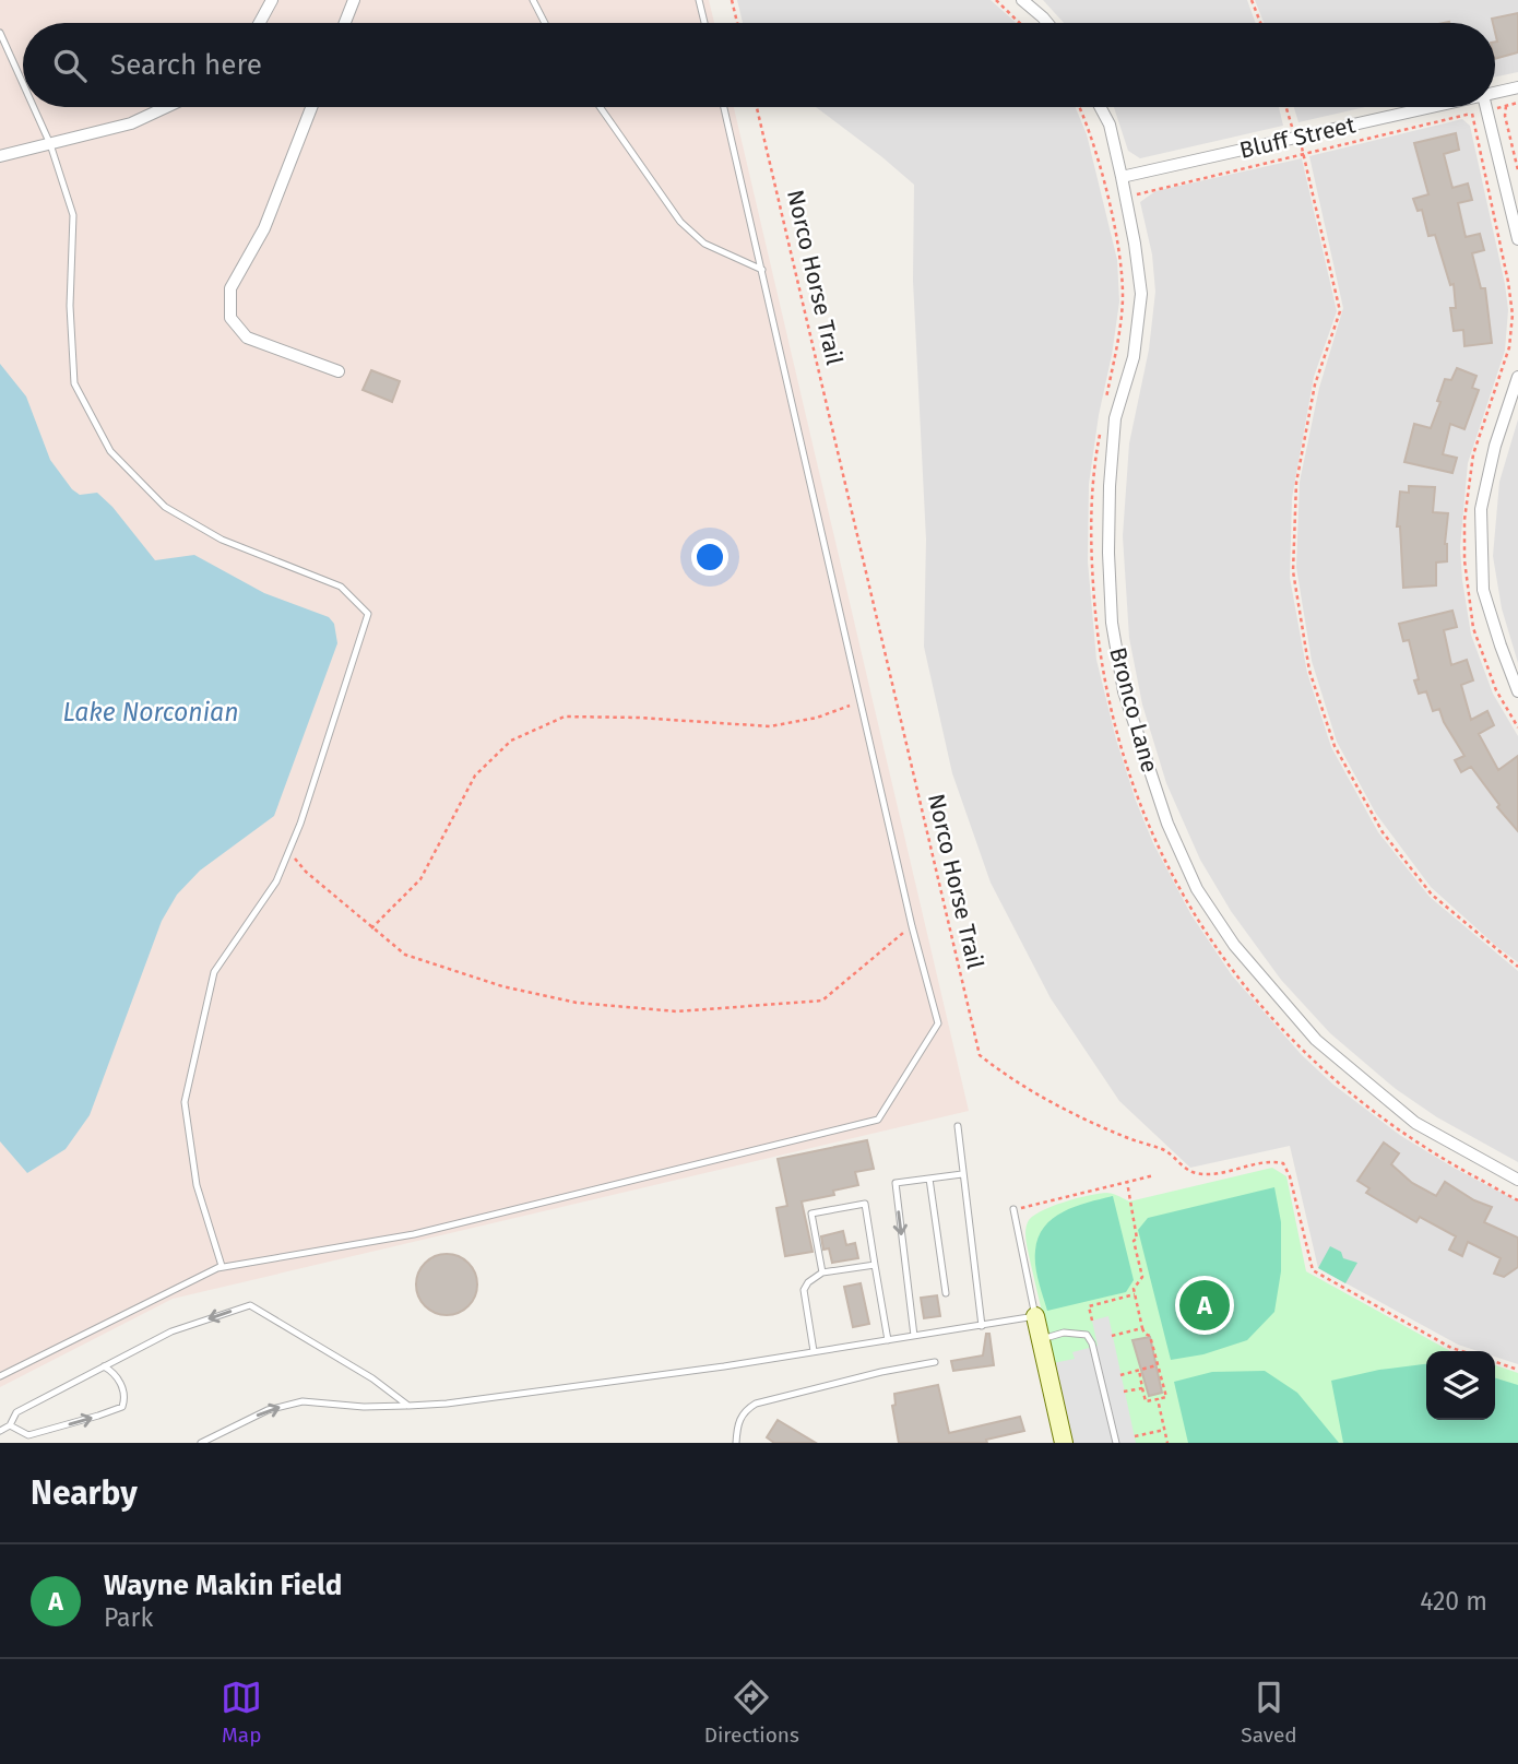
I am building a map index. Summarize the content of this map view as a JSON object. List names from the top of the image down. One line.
{"streets":{"street":["Bluff Street","Bronco Lane"],"path":["Norco Horse Trail"]},"crossings":[["Bluff Street","Bronco Lane"]],"water":["Lake Norconian"],"page":{"search":"Search here","pins":"A","heading":"Nearby","list":[{"mark":"A","name":"Wayne Makin Field","note":"Park","value":"420 m"}],"nav":["Map","Directions","Saved"]}}
